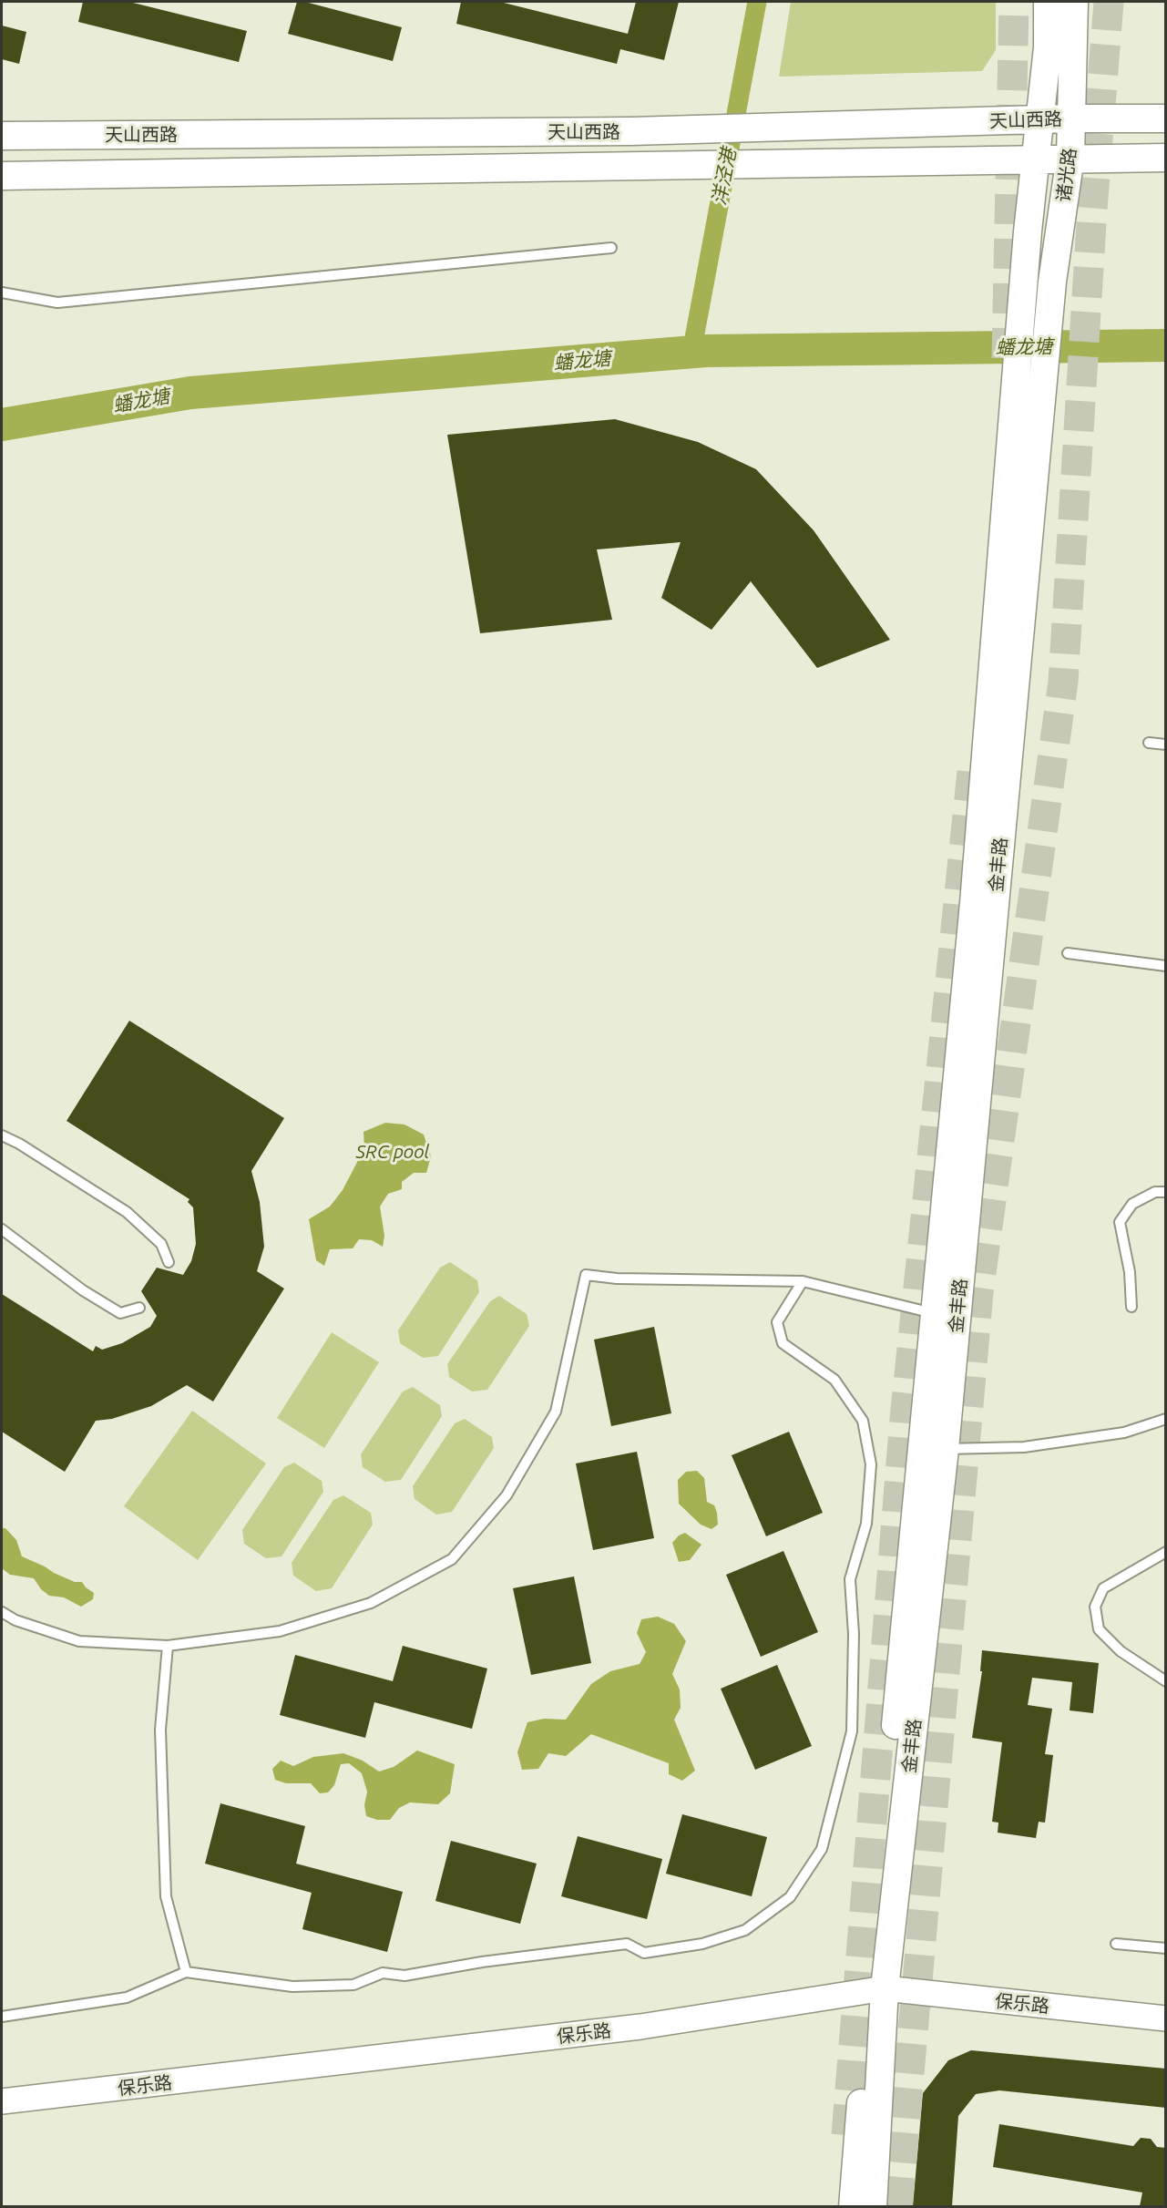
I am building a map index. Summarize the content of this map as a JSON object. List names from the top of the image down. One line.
{"streets":{"main road":["天山西路","诸光路","金丰路"],"street":["保乐路"]},"crossings":[["天山西路","诸光路"],["诸光路","金丰路"],["金丰路","保乐路"]],"water":["洋泾港","蟠龙塘","SRC pool"]}
